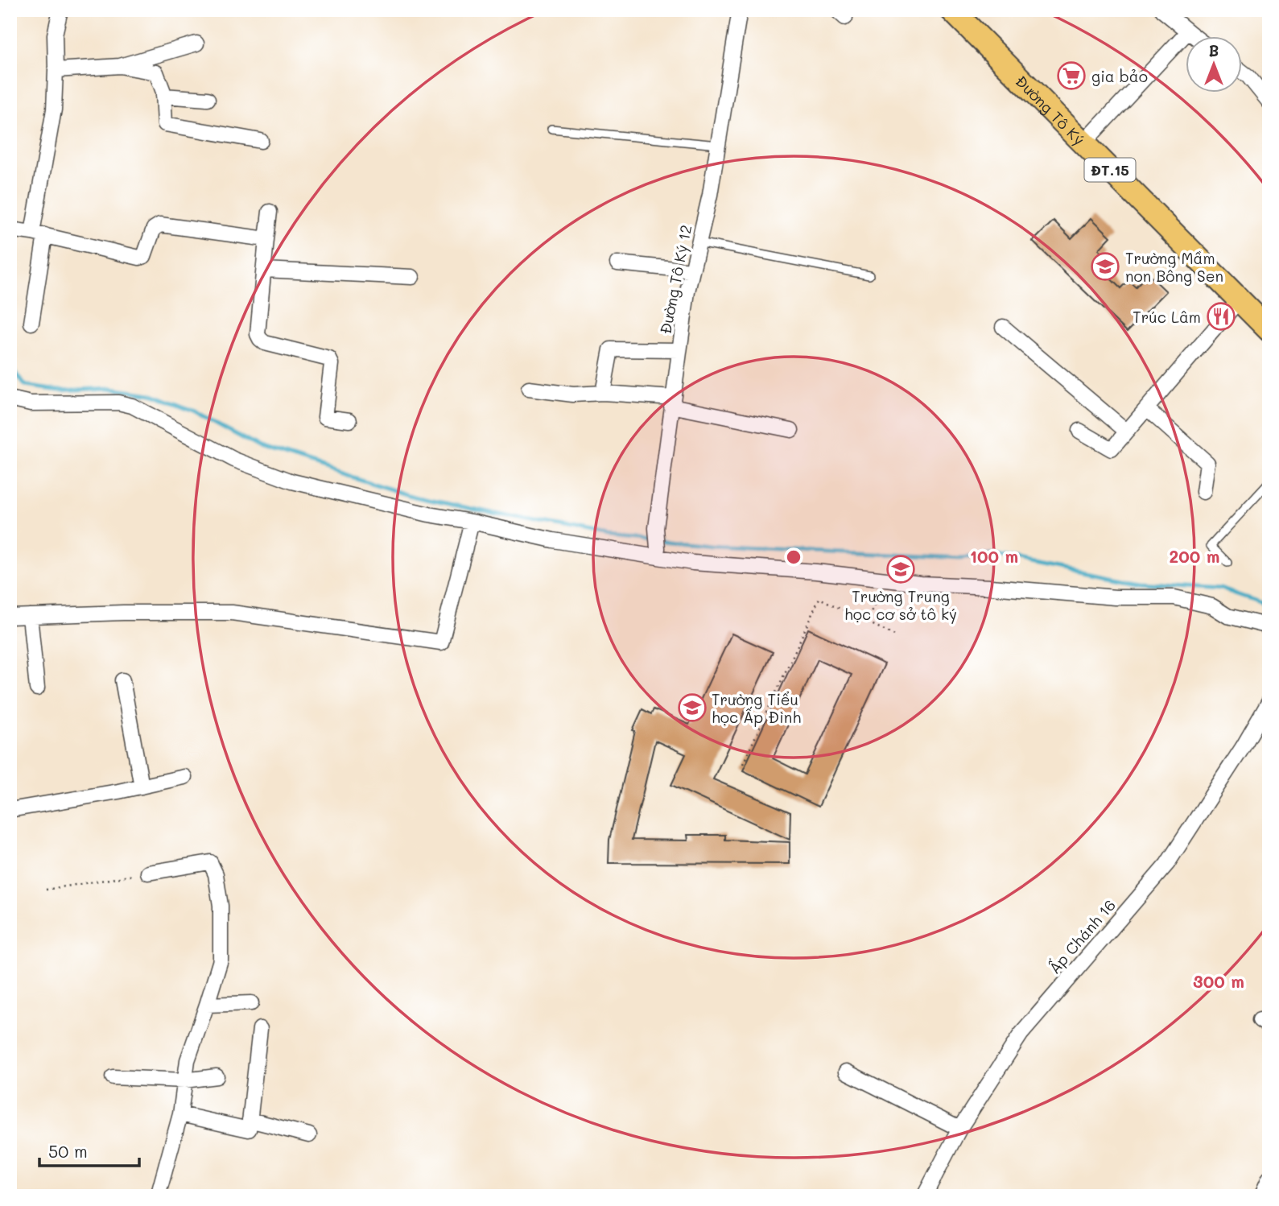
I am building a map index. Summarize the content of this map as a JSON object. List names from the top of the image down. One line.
{"streets":{"main road":["Đường Tô Ký","ĐT.15"],"street":["Đường Tô Ký 12","Ấp Chánh 16"]},"places":{"supermarket":["gia bảo"],"school or university":["Trường Mầm non Bông Sen","Trường Trung học cơ sở tô ký","Trường Tiểu học Ấp Đình"],"restaurant":["Trúc Lâm"]},"scale_bar":"50 m","north":"top","rings":["100 m","200 m","300 m"]}
